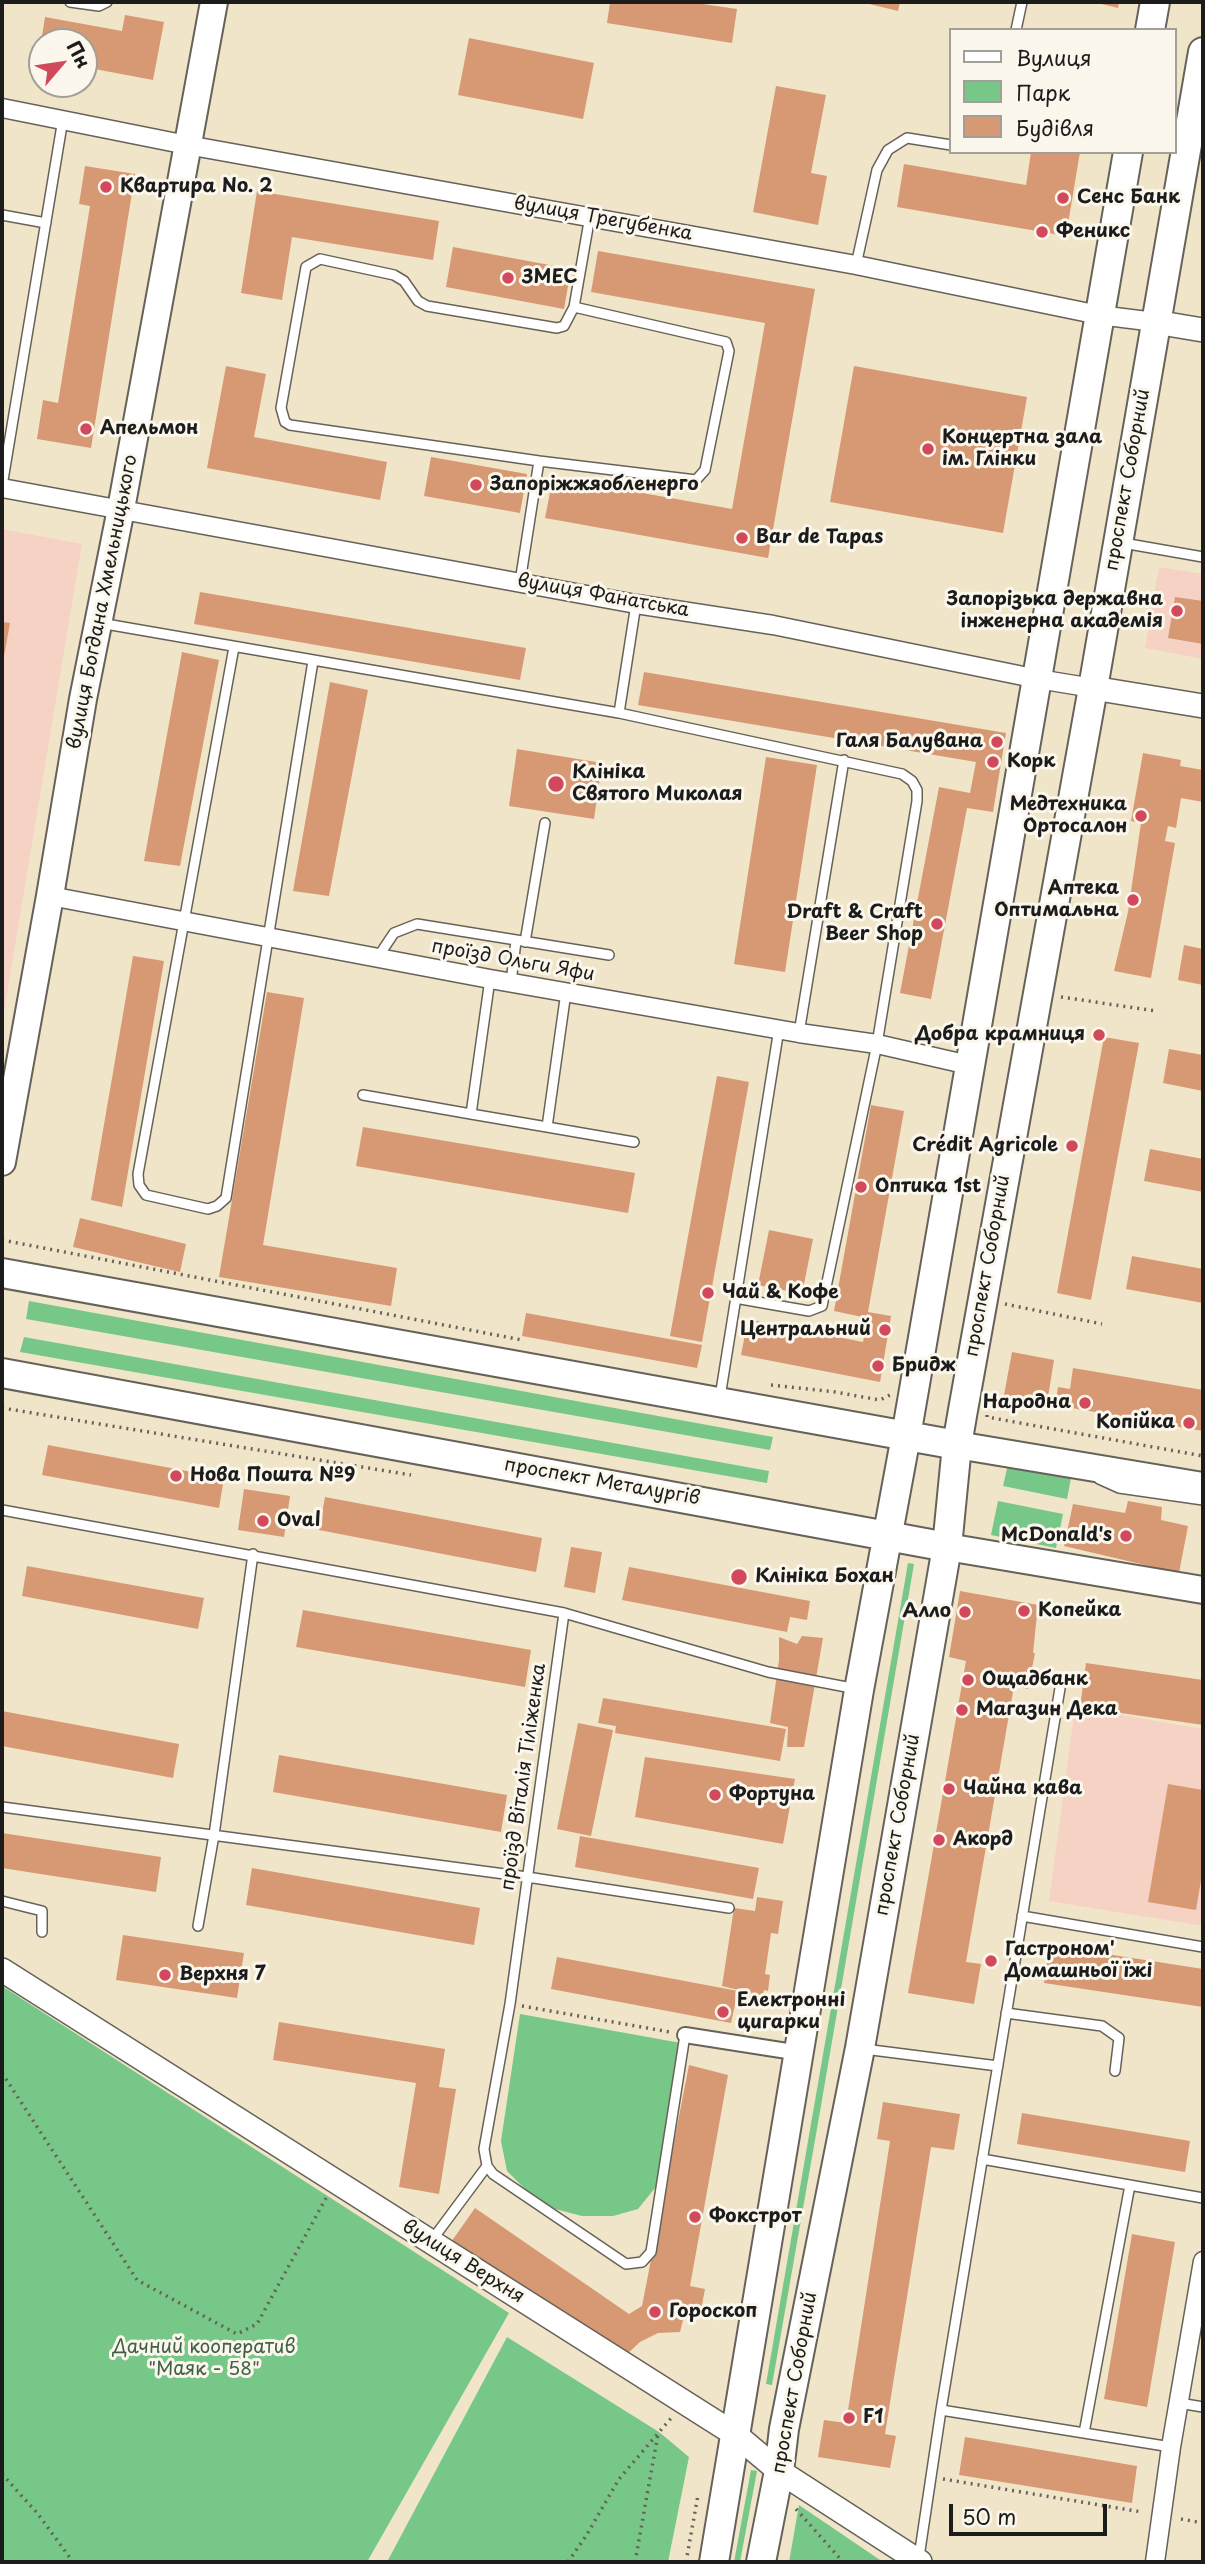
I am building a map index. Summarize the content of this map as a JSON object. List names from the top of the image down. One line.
{"streets":{"main road":["проспект Соборний","вулиця Богдана Хмельницького","проспект Металургів"],"street":["вулиця Трегубенка","вулиця Фанатська","проїзд Ольги Яфи","вулиця Верхня"],"lane":["проїзд Віталія Тіліженка"]},"crossings":[["вулиця Трегубенка","проспект Соборний"],["вулиця Трегубенка","вулиця Богдана Хмельницького"],["проспект Соборний","вулиця Фанатська"],["проспект Соборний","проспект Металургів"],["проспект Соборний","вулиця Верхня"],["вулиця Фанатська","вулиця Богдана Хмельницького"],["вулиця Богдана Хмельницького","проїзд Ольги Яфи"]],"parks":["Дачний кооператив \"Маяк - 58\""],"places":["Квартира No. 2","Сенс Банк","Феникс","ЗМЕС","Апельмон","Концертна зала ім. Глінки","Запоріжжяобленерго","Bar de Tapas","Запорізька державна інженерна академія","Галя Балувана","Корк","Клініка Святого Миколая","Медтехника Ортосалон","Аптека Оптимальна","Draft & Craft Beer Shop","Добра крамниця","Crédit Agricole","Оптика 1st","Чай & Кофе","Центральний","Бридж","Народна","Копійка","Нова Пошта №9","Oval","McDonald's","Клініка Бохан","Копейка","Алло","Ощадбанк","Магазин Дека","Чайна кава","Фортуна","Акорд","Гастроном' Домашньої їжі","Верхня 7","Електронні цигарки","Фокстрот","Гороскоп","F1"],"legend":["Вулиця","Парк","Будівля"],"scale_bar":"50 m","north":"top right"}
